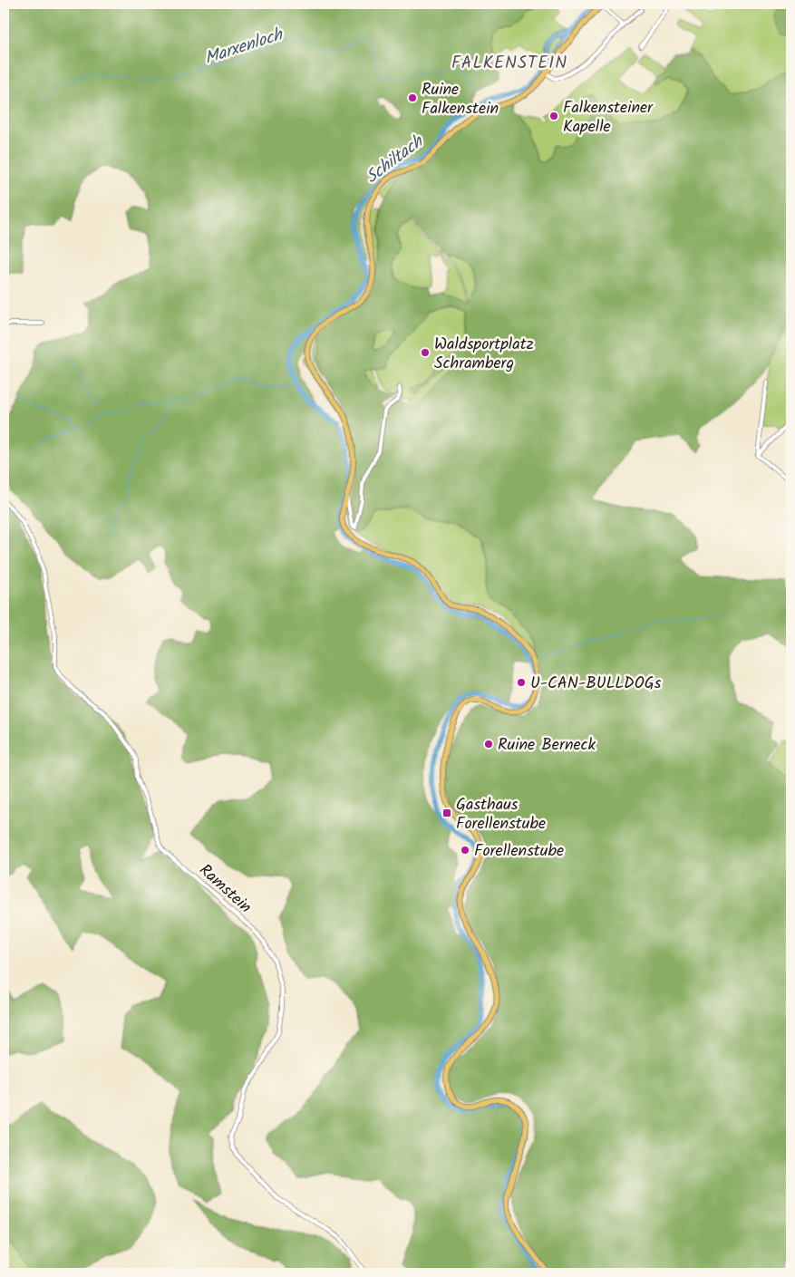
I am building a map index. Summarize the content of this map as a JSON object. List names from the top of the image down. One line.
{"streets":{"street":["Ramstein"]},"districts":["FALKENSTEIN"],"water":["Marxenloch","Schiltach"],"places":{"other":["Ruine Falkenstein","Falkensteiner Kapelle","Waldsportplatz Schramberg","U-CAN-BULLDOGs","Ruine Berneck","Forellenstube"],"transit":["Gasthaus Forellenstube"]}}
